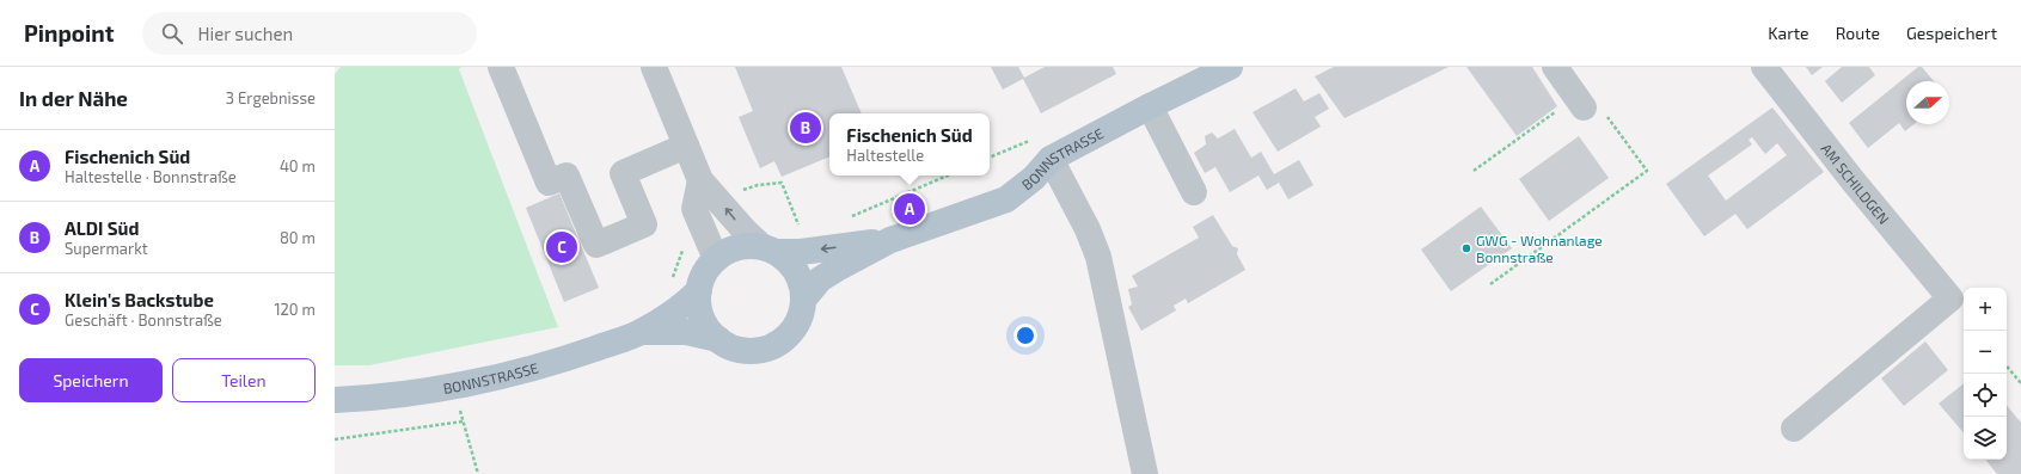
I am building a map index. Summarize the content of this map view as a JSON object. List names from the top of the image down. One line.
{"streets":{"main road":["BONNSTRASSE"],"street":["AM SCHILDGEN"]},"places":["GWG - Wohnanlage Bonnstraße"],"north":"right","page":{"header":"Pinpoint","search":"Hier suchen","nav":["Karte","Route","Gespeichert"],"heading":["In der Nähe","3 Ergebnisse"],"pins":["B","A","C"],"popup":["Fischenich Süd","Haltestelle"],"list":[{"mark":"A","name":"Fischenich Süd","note":"Haltestelle · Bonnstraße","value":"40 m"},{"mark":"B","name":"ALDI Süd","note":"Supermarkt","value":"80 m"},{"mark":"C","name":"Klein's Backstube","note":"Geschäft · Bonnstraße","value":"120 m"}],"map_buttons":["+","−"],"buttons":["Speichern","Teilen"]}}
